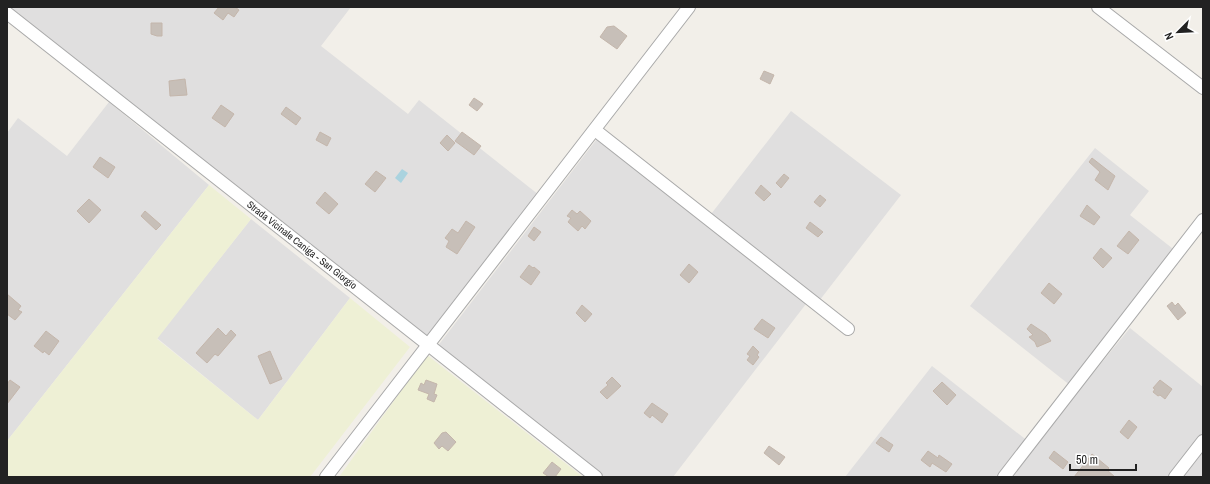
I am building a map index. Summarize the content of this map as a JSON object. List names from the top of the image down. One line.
{"streets":{"street":["Strada Vicinale Caniga - San Giorgio"]},"scale_bar":"50 m","north":"bottom left"}
